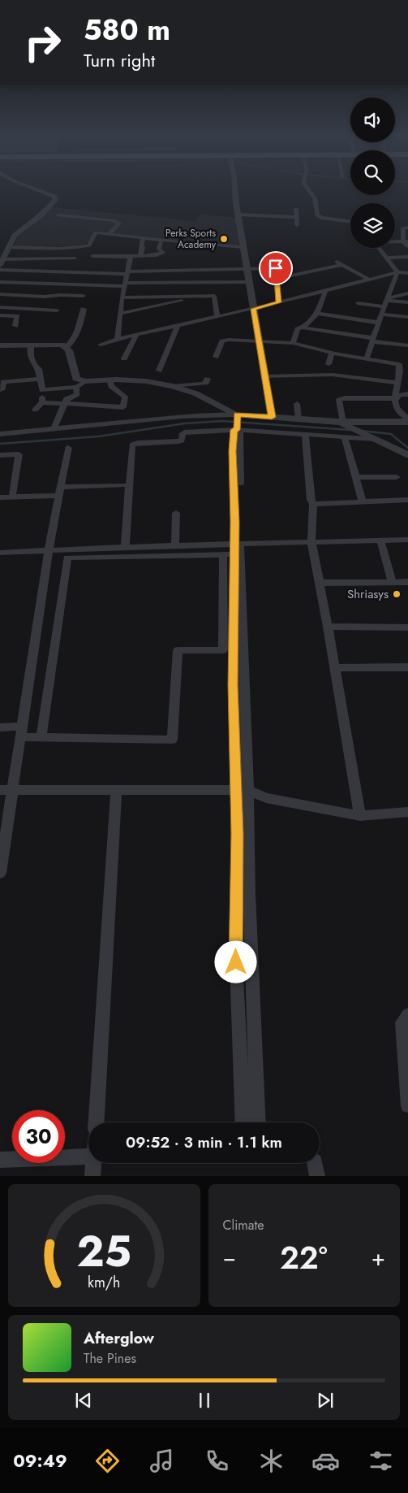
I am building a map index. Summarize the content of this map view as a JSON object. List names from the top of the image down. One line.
{"places":["Perks Sports Academy","Shriasys"],"page":{"turn":["580 m","Turn right"],"limit":"30","trip":"09:52 · 3 min · 1.1 km","tile":"Climate","heat":["−","22°","+"],"song":["Afterglow","The Pines"],"tabs":"09:49","gauge":["25","km/h"]}}
